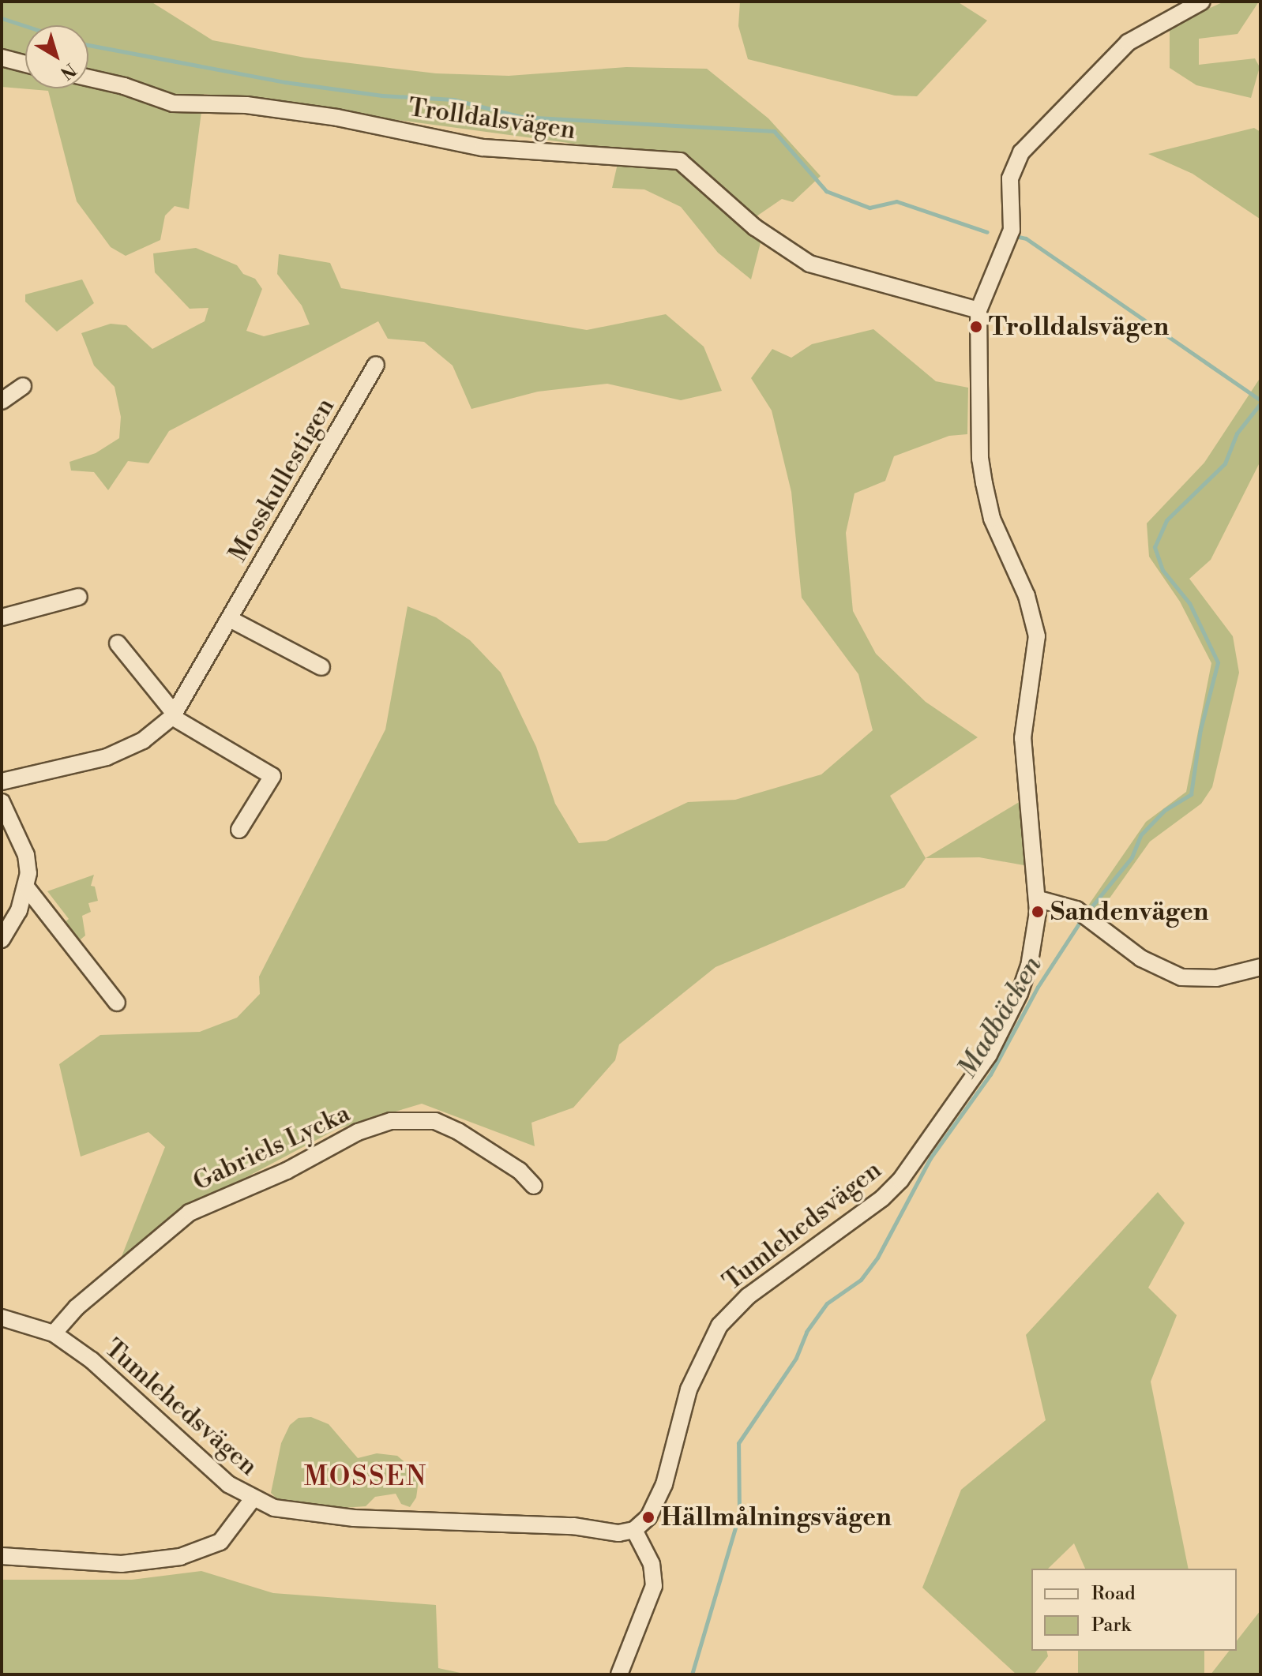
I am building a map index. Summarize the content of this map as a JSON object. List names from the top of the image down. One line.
{"streets":{"street":["Trolldalsvägen","Mosskullestigen","Gabriels Lycka","Tumlehedsvägen"]},"crossings":[["Trolldalsvägen","Tumlehedsvägen"],["Gabriels Lycka","Tumlehedsvägen"]],"districts":["MOSSEN"],"water":["Madbäcken"],"places":["Trolldalsvägen","Sandenvägen","Hällmålningsvägen"],"legend":["Road","Park"],"north":"bottom right"}
